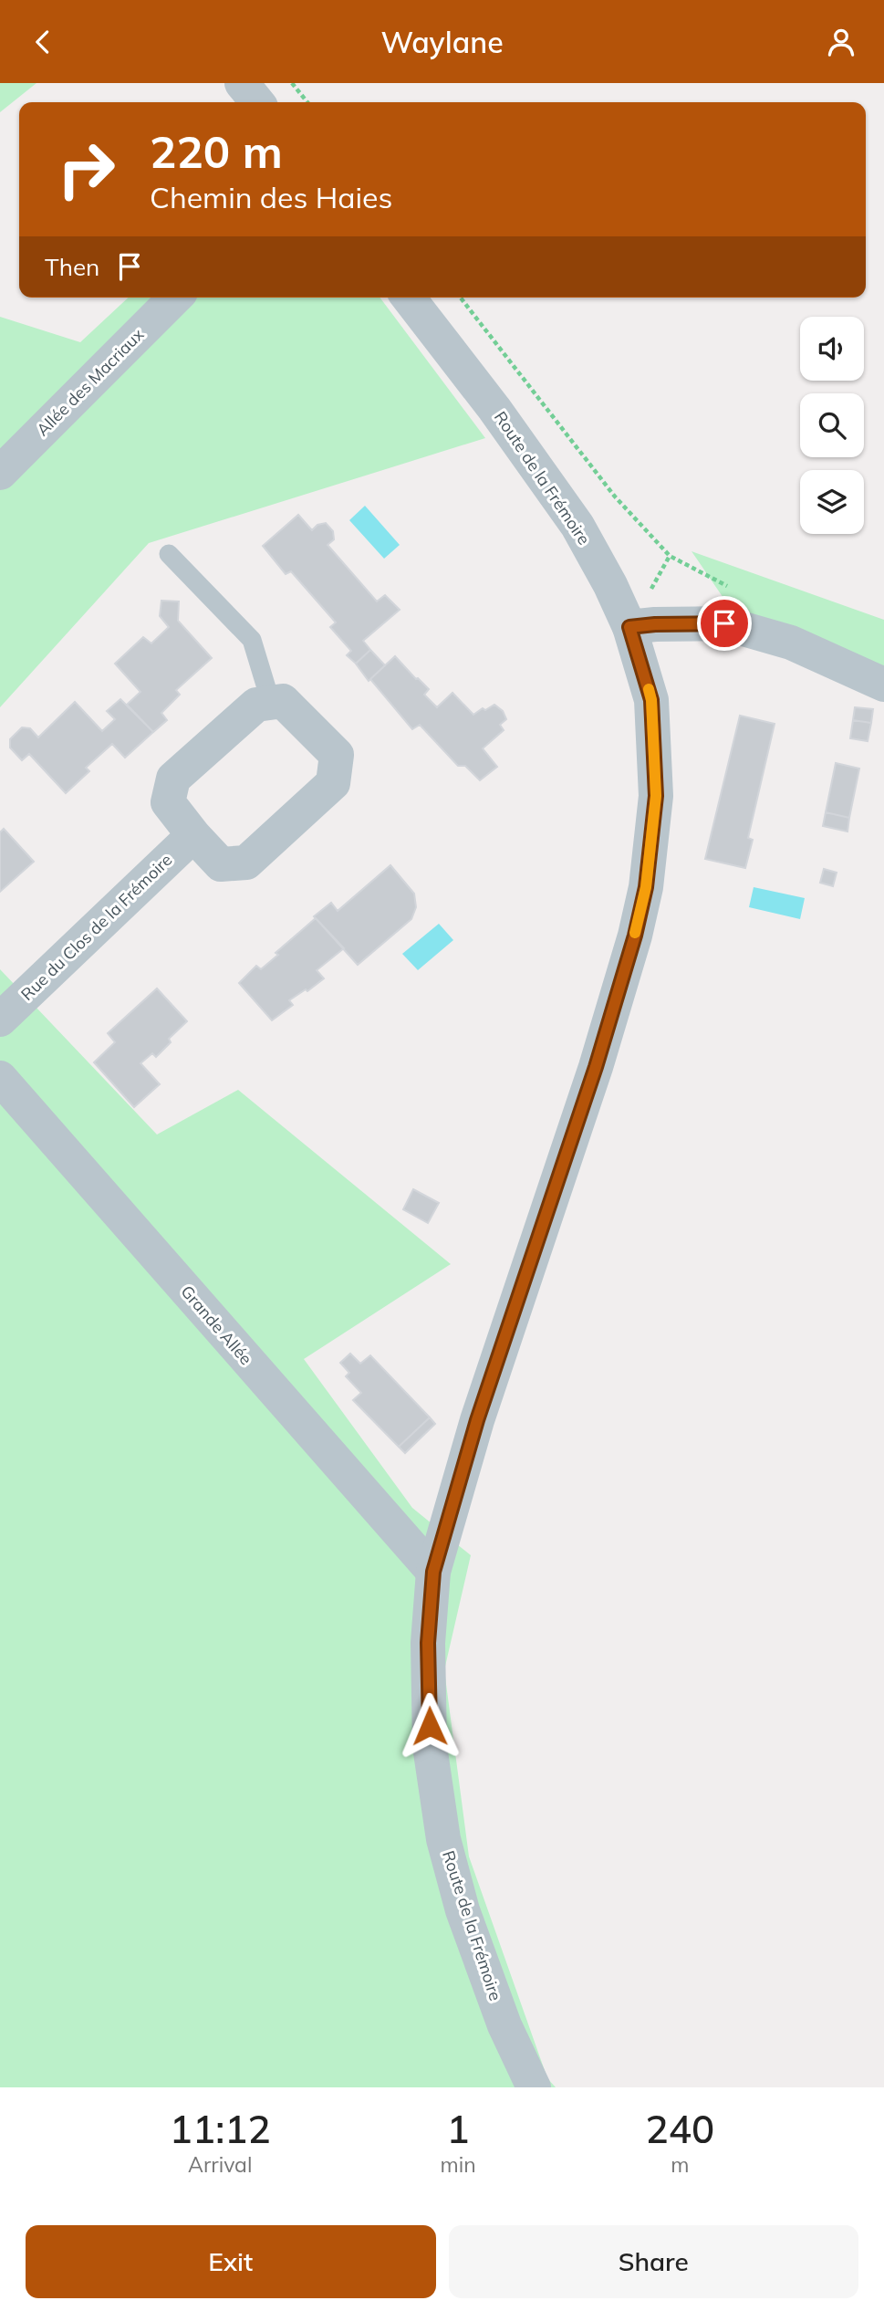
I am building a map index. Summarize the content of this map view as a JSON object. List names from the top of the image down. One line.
{"streets":{"street":["Allée des Macriaux","Route de la Frémoire","Rue du Clos de la Frémoire","Grande Allée"]},"crossings":[["Route de la Frémoire","Grande Allée"]],"page":{"header":"Waylane","turn":["220 m","Chemin des Haies"],"then":"Then","eta":["11:12","Arrival","1","min","240","m"],"buttons":["Exit","Share"]}}
